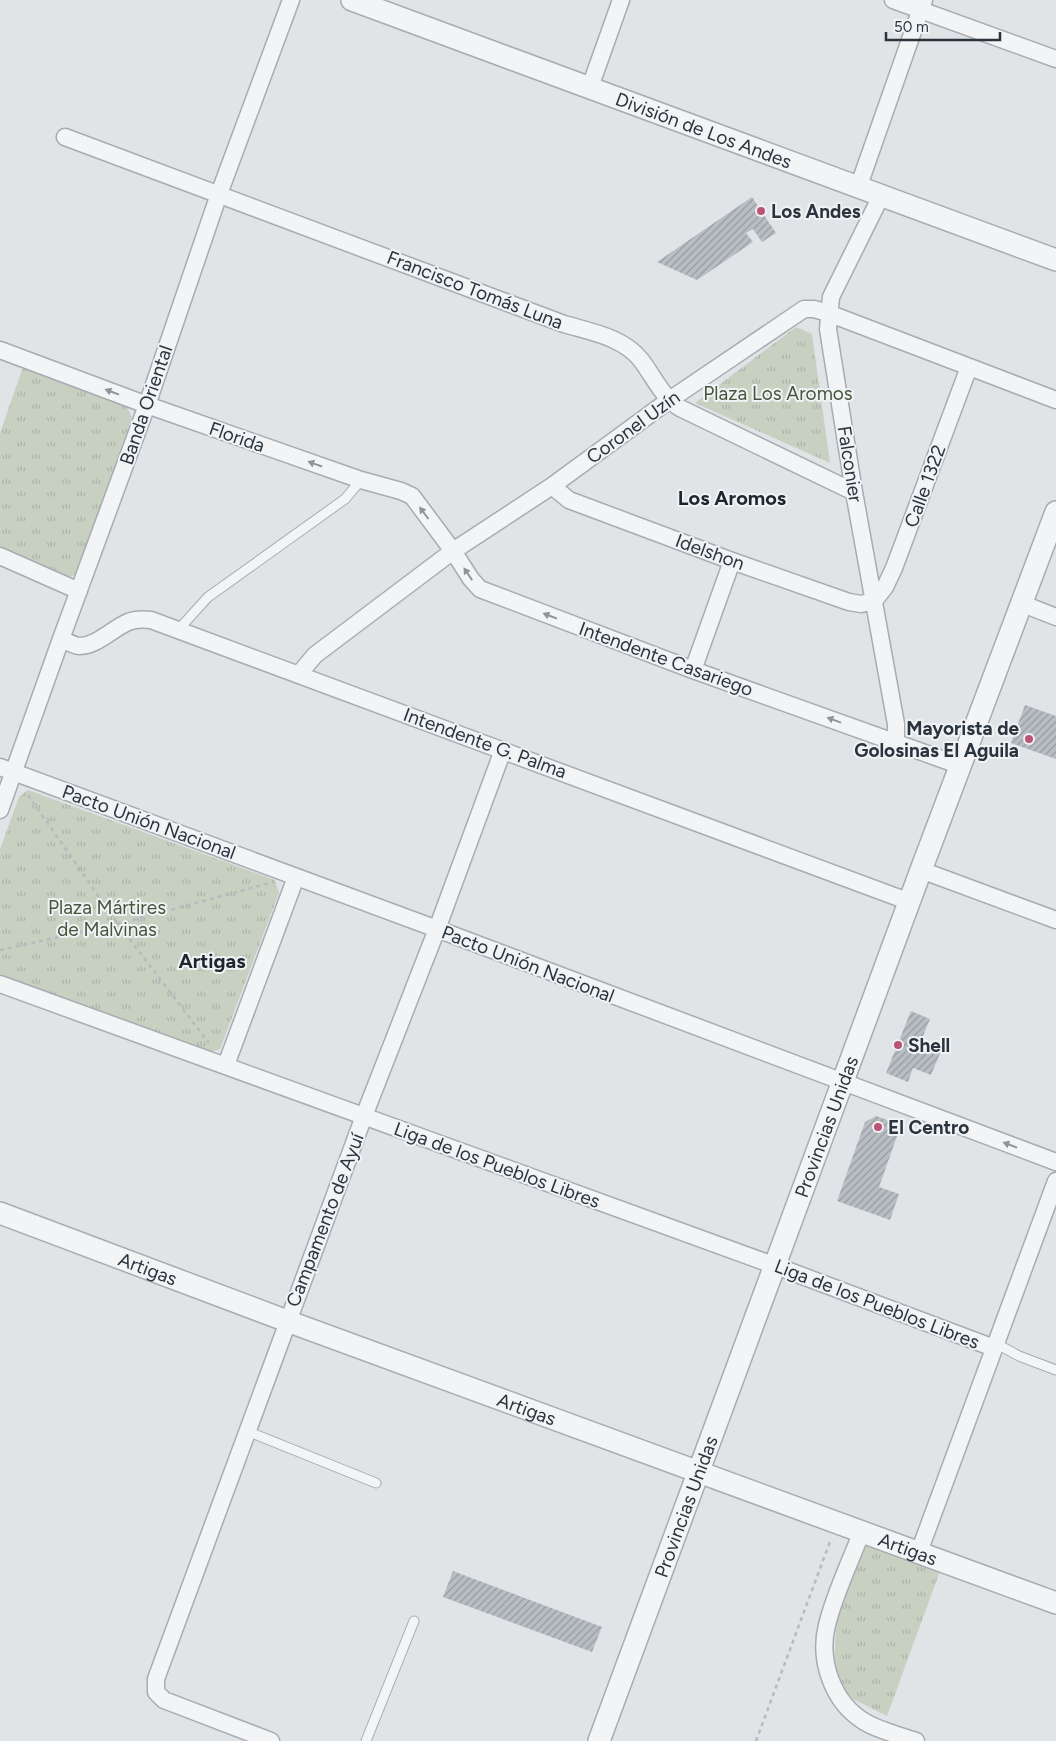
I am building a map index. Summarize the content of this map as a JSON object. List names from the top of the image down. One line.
{"streets":{"street":["División de Los Andes","Francisco Tomás Luna","Banda Oriental","Coronel Uzín","Florida","Falconier","Calle 1322","Idelshon","Intendente Casariego","Intendente G. Palma","Pacto Unión Nacional","Provincias Unidas","Liga de los Pueblos Libres","Campamento de Ayuí","Artigas"]},"crossings":[["División de Los Andes","Falconier"],["Francisco Tomás Luna","Banda Oriental"],["Francisco Tomás Luna","Coronel Uzín"],["Francisco Tomás Luna","Falconier"],["Banda Oriental","Florida"],["Banda Oriental","Intendente G. Palma"],["Banda Oriental","Pacto Unión Nacional"],["Coronel Uzín","Florida"],["Coronel Uzín","Falconier"],["Coronel Uzín","Calle 1322"],["Coronel Uzín","Idelshon"],["Coronel Uzín","Intendente Casariego"],["Coronel Uzín","Intendente G. Palma"],["Florida","Intendente Casariego"],["Falconier","Calle 1322"],["Falconier","Idelshon"],["Falconier","Intendente Casariego"],["Calle 1322","Idelshon"],["Intendente G. Palma","Provincias Unidas"],["Intendente G. Palma","Campamento de Ayuí"],["Pacto Unión Nacional","Provincias Unidas"],["Pacto Unión Nacional","Campamento de Ayuí"],["Provincias Unidas","Liga de los Pueblos Libres"],["Provincias Unidas","Artigas"],["Liga de los Pueblos Libres","Campamento de Ayuí"],["Campamento de Ayuí","Artigas"]],"one_way":["Florida","Intendente Casariego"],"districts":["Los Aromos","Artigas"],"parks":["Plaza Los Aromos","Plaza Mártires de Malvinas"],"places":["Los Andes","Mayorista de Golosinas El Aguila","Shell","El Centro"],"scale_bar":"50 m"}
